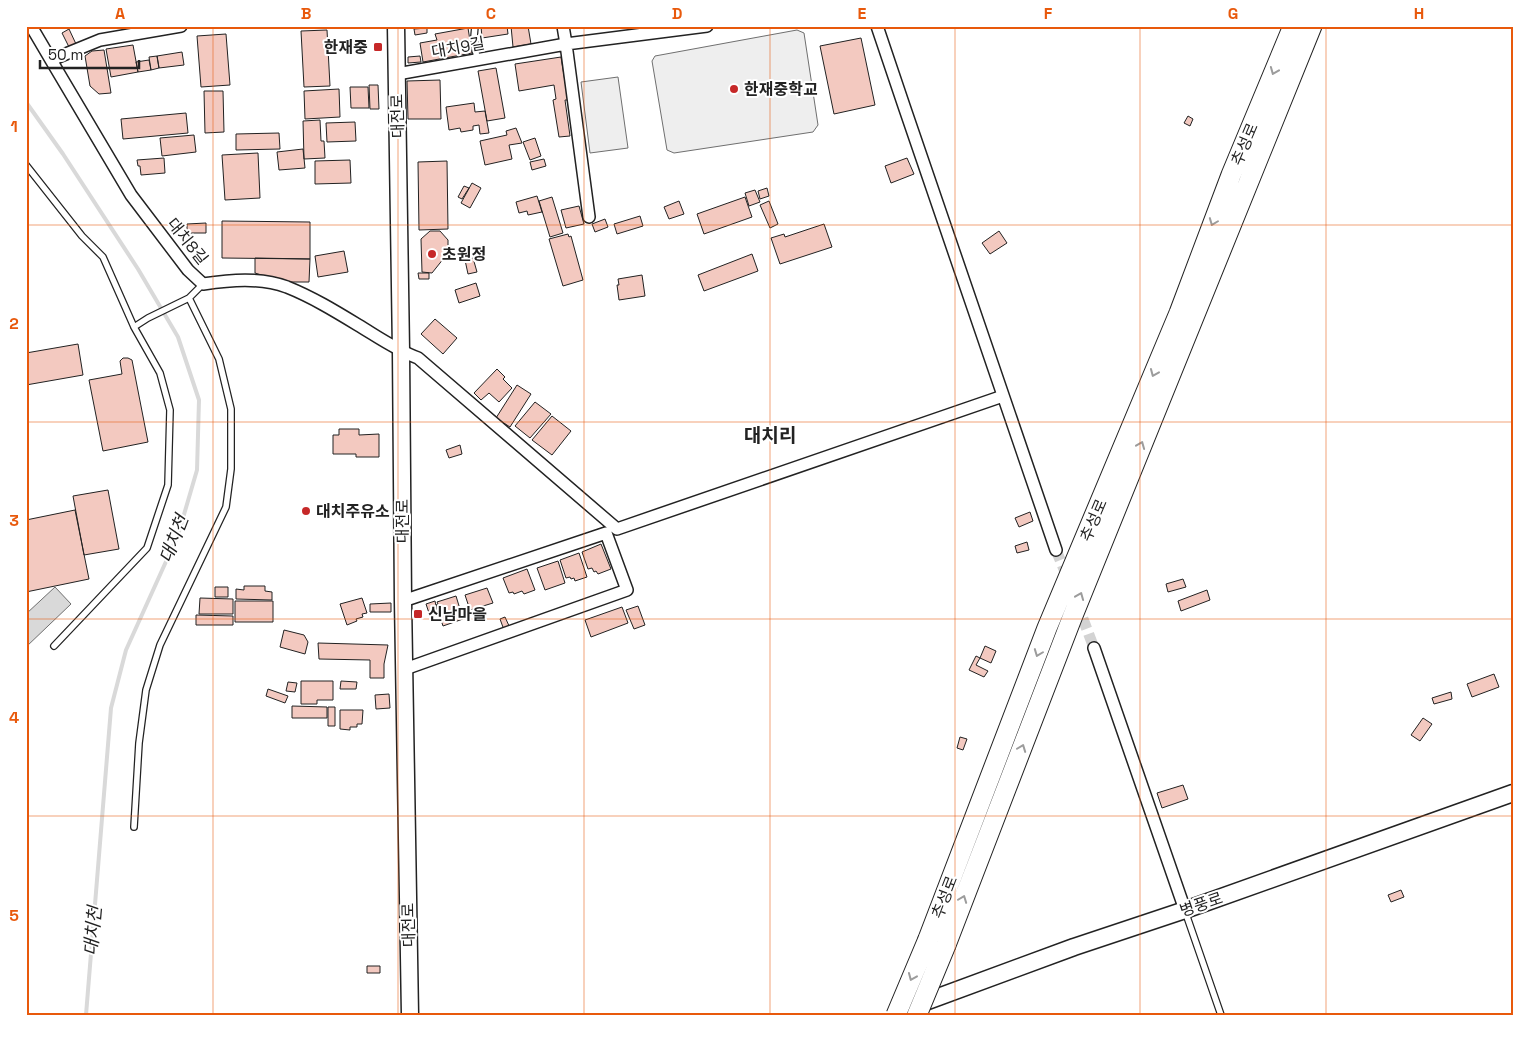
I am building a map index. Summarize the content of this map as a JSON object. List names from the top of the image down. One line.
{"streets":{"main road":["추성로"],"street":["대치9길","대전로","대치8길","병풍로"]},"crossings":[["대치9길","대전로"],["대전로","대치8길"]],"districts":["대치리"],"water":["대치천"],"places":{"transit":["한재중","신남마을"],"other":["한재중학교","초원정","대치주유소"]},"scale_bar":"50 m","grid":{"columns":["A","B","C","D","E","F","G","H"],"rows":["1","2","3","4","5"]}}
